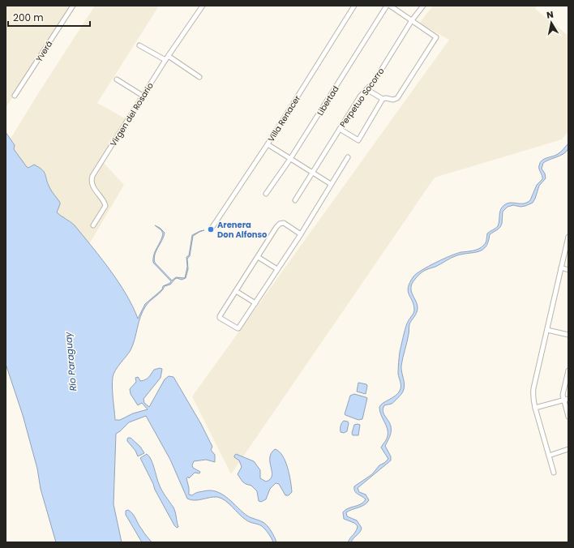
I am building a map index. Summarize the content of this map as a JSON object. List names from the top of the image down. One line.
{"streets":{"street":["Yverá","Perpetuo Socorro","Libertad","Virgen del Rosario","Villa Renacer"]},"water":["Río Paraguay"],"places":["Arenera Don Alfonso"],"scale_bar":"200 m","north":"top"}
